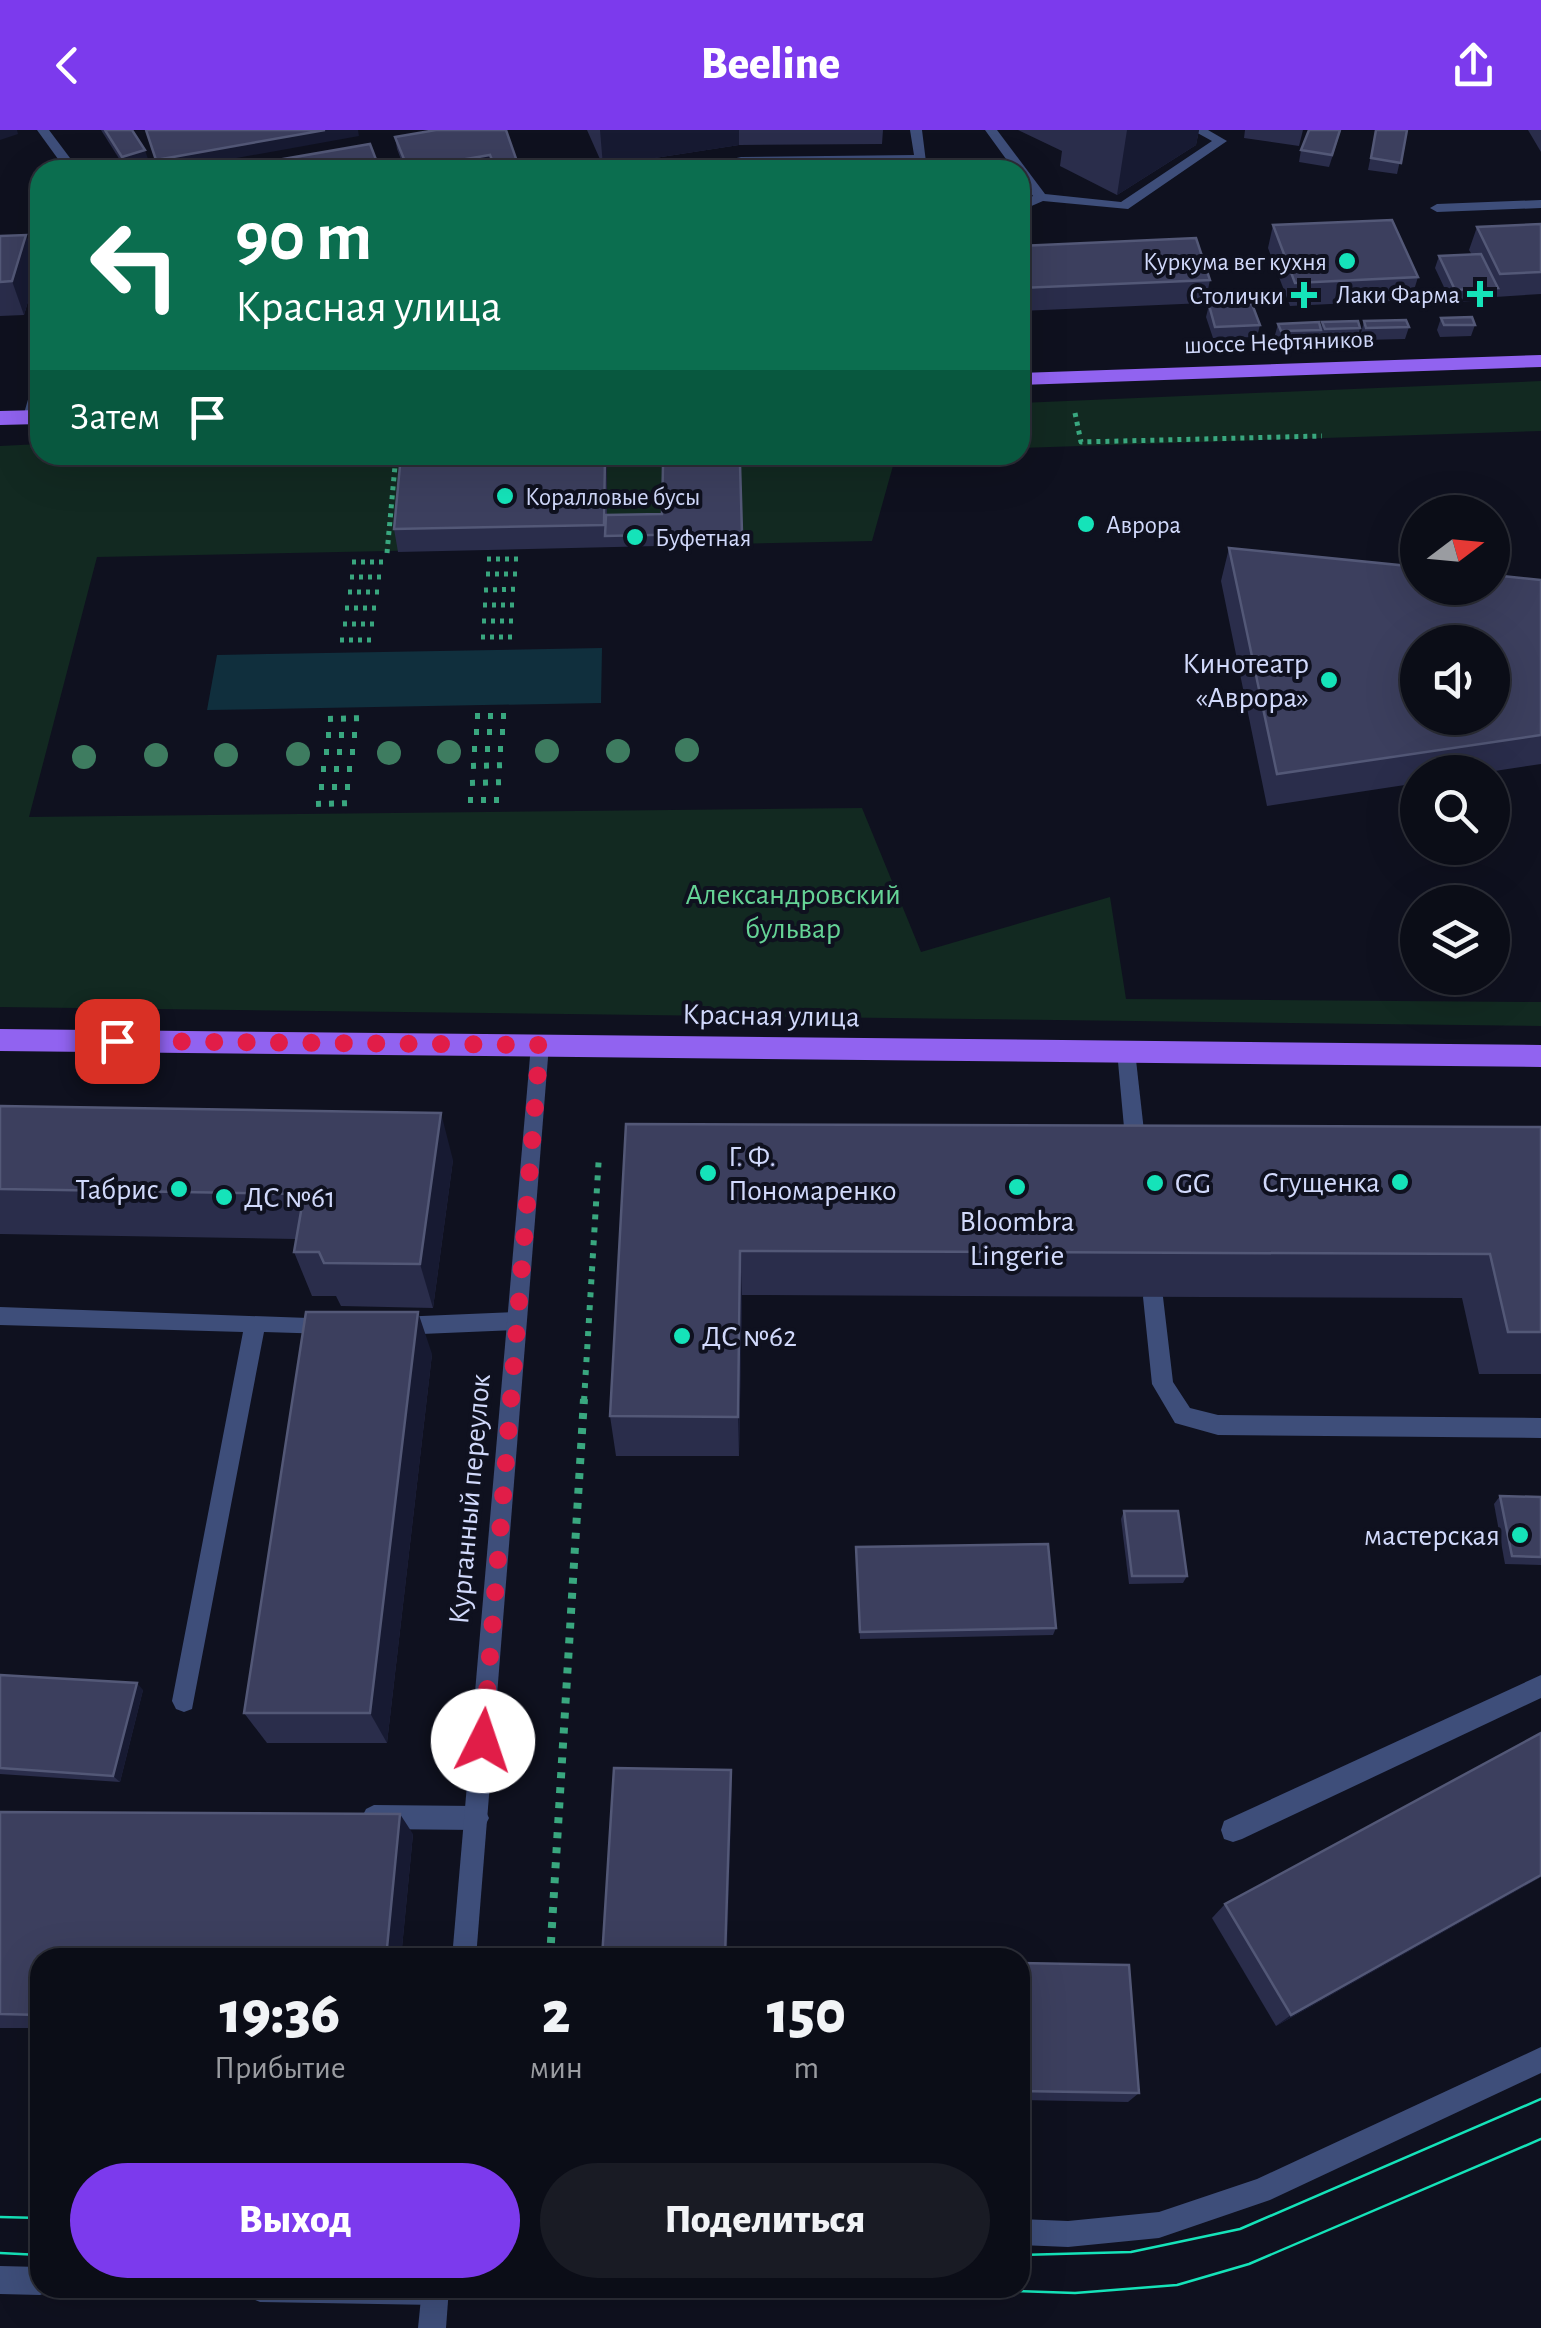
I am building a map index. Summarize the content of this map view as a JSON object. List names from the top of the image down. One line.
{"streets":{"main road":["шоссе Нефтяников","Красная улица"],"street":["Курганный переулок"]},"crossings":[["Красная улица","Курганный переулок"]],"parks":["Александровский бульвар"],"places":{"other":["Куркума вег кухня","Коралловые бусы","Аврора","Буфетная","Кинотеатр «Аврора»","Г. Ф. Пономаренко","Сгущенка","GG","Bloombra Lingerie","Табрис","ДС №61","ДС №62","мастерская"],"health":["Лаки Фарма","Столички"]},"north":"right","page":{"header":"Beeline","turn":["90 m","Красная улица"],"then":"Затем","eta":["19:36","Прибытие","2","мин","150","m"],"buttons":["Выход","Поделиться"]}}
